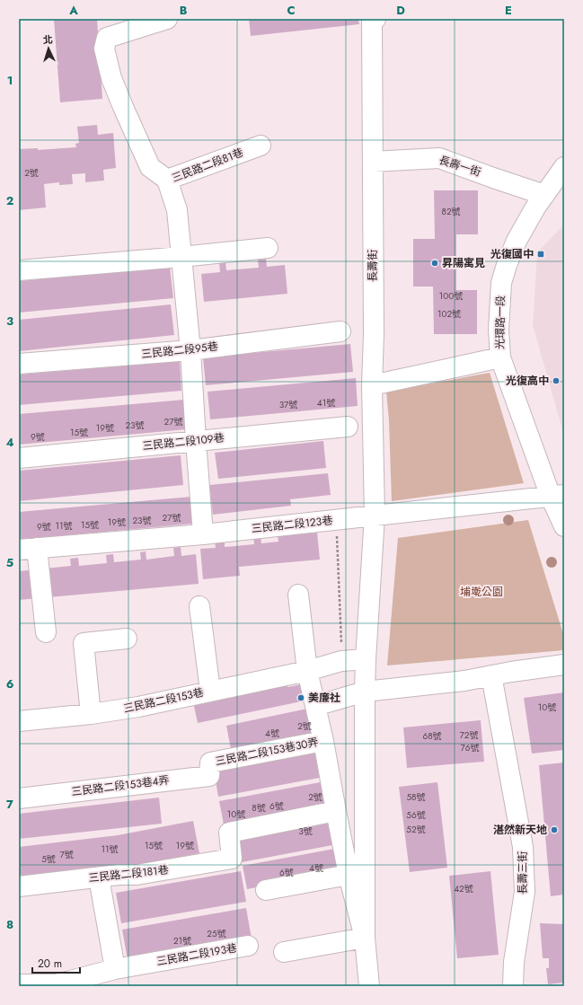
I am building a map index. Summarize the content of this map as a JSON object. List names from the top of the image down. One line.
{"streets":{"street":["三民路二段81巷","長壽一街","長壽街","光環路一段","三民路二段95巷","三民路二段109巷","三民路二段123巷","三民路二段153巷","三民路二段153巷30弄","三民路二段153巷4弄","長壽三街","三民路二段181巷","三民路二段193巷"]},"crossings":[["三民路二段81巷","三民路二段95巷"],["三民路二段81巷","三民路二段109巷"],["三民路二段81巷","三民路二段123巷"],["長壽一街","長壽街"],["長壽一街","光環路一段"],["長壽街","三民路二段123巷"],["長壽街","三民路二段153巷"],["光環路一段","三民路二段123巷"],["三民路二段153巷30弄","三民路二段153巷4弄"]],"parks":["埔墘公園"],"places":{"transit":["光復國中"],"other":["昇陽寓見","光復高中","美廉社","湛然新天地"]},"house_numbers":["2號","82號","100號","102號","41號","37號","27號","23號","19號","15號","9號","27號","23號","19號","15號","11號","9號","10號","2號","4號","72號","68號","76號","2號","58號","6號","8號","10號","56號","52號","3號","15號","19號","11號","7號","5號","4號","6號","42號","25號","21號"],"scale_bar":"20 m","north":"top","grid":{"columns":["A","B","C","D","E"],"rows":["1","2","3","4","5","6","7","8"]}}
